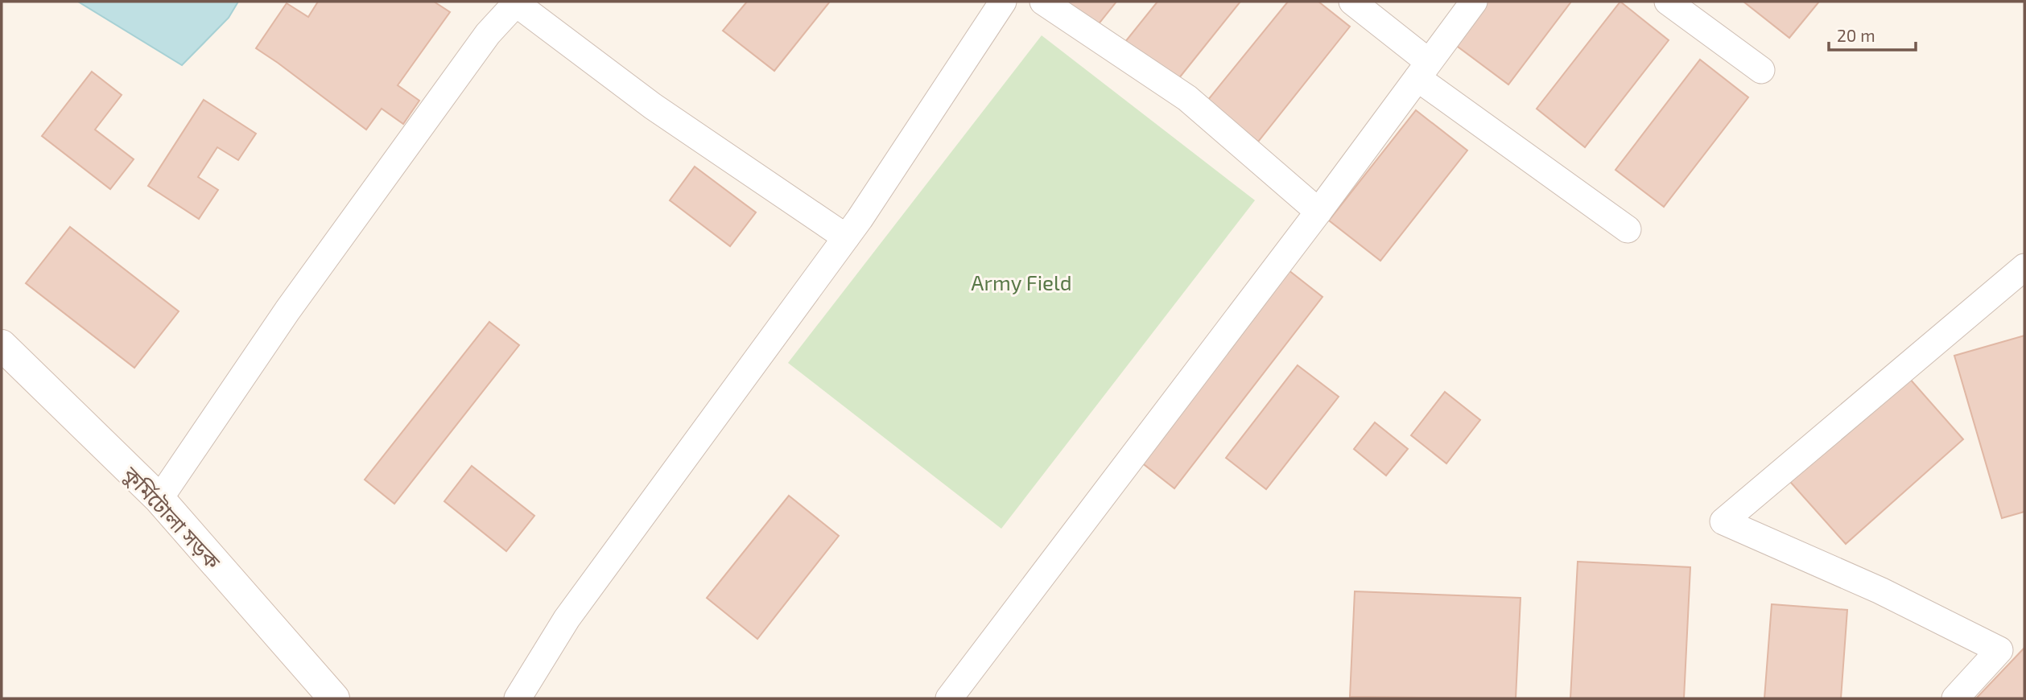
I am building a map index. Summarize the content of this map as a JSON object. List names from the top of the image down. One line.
{"streets":{"street":["কুর্মিটোলা সড়ক"]},"parks":["Army Field"],"scale_bar":"20 m"}
